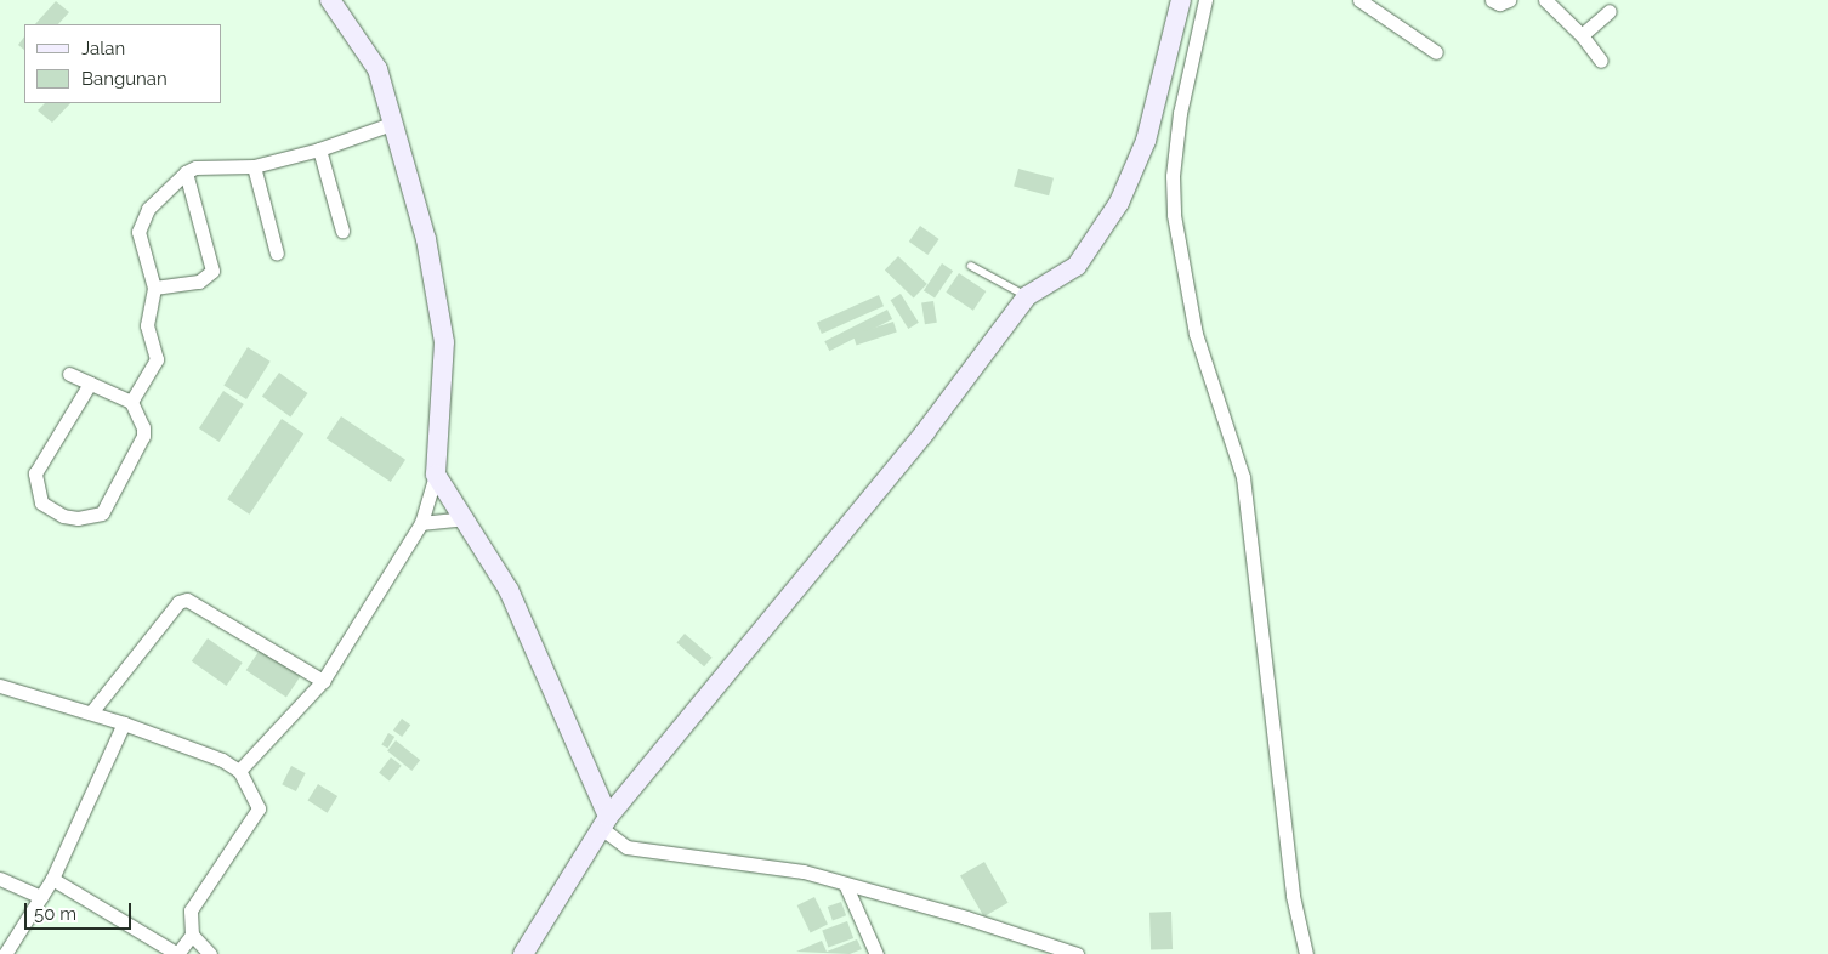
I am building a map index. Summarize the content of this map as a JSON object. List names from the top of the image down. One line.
{"legend":["Jalan","Bangunan"],"scale_bar":"50 m"}
